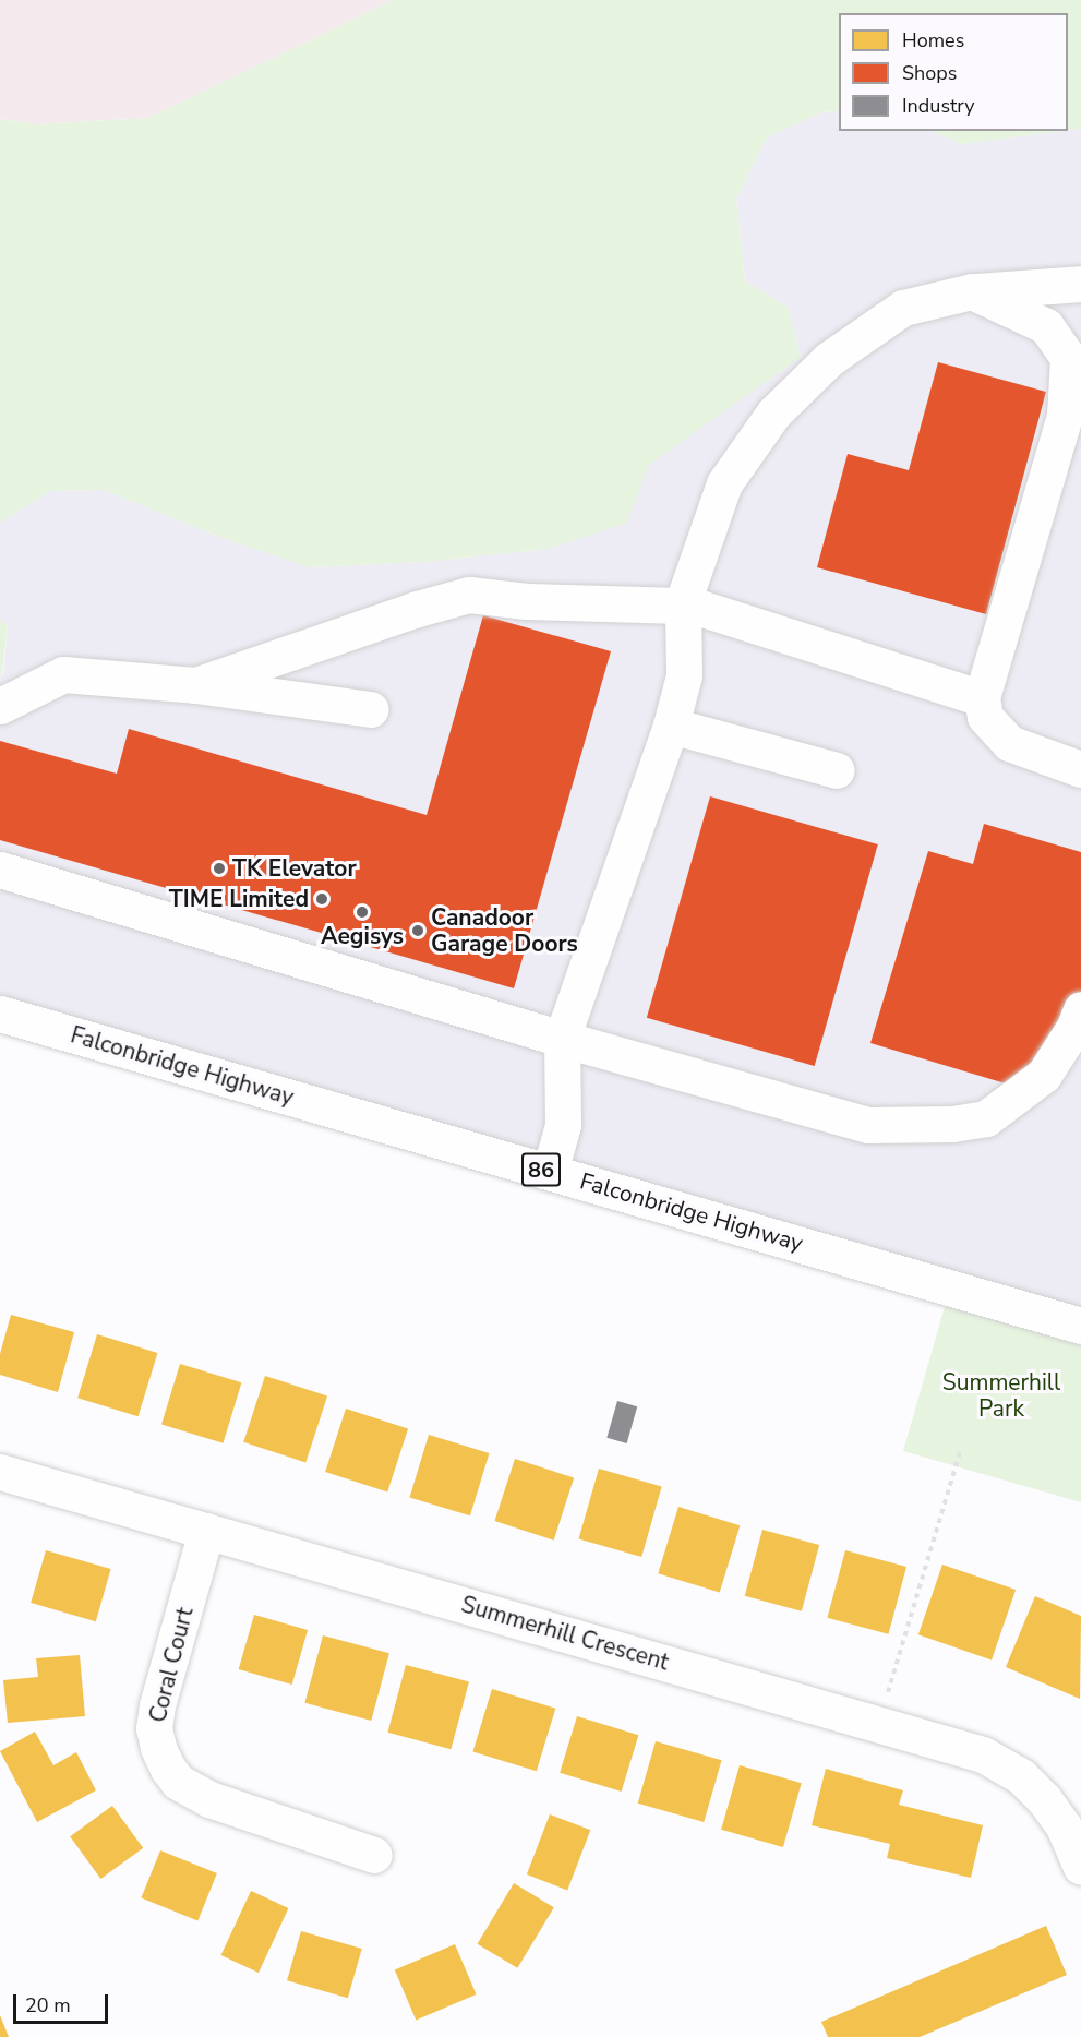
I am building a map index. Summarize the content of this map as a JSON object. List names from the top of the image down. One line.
{"streets":{"street":["Falconbridge Highway","86","Summerhill Crescent","Coral Court"]},"crossings":[["Summerhill Crescent","Coral Court"]],"parks":["Summerhill Park"],"places":["TK Elevator","TIME Limited","Aegisys","Canadoor Garage Doors"],"legend":["Homes","Shops","Industry"],"scale_bar":"20 m"}
